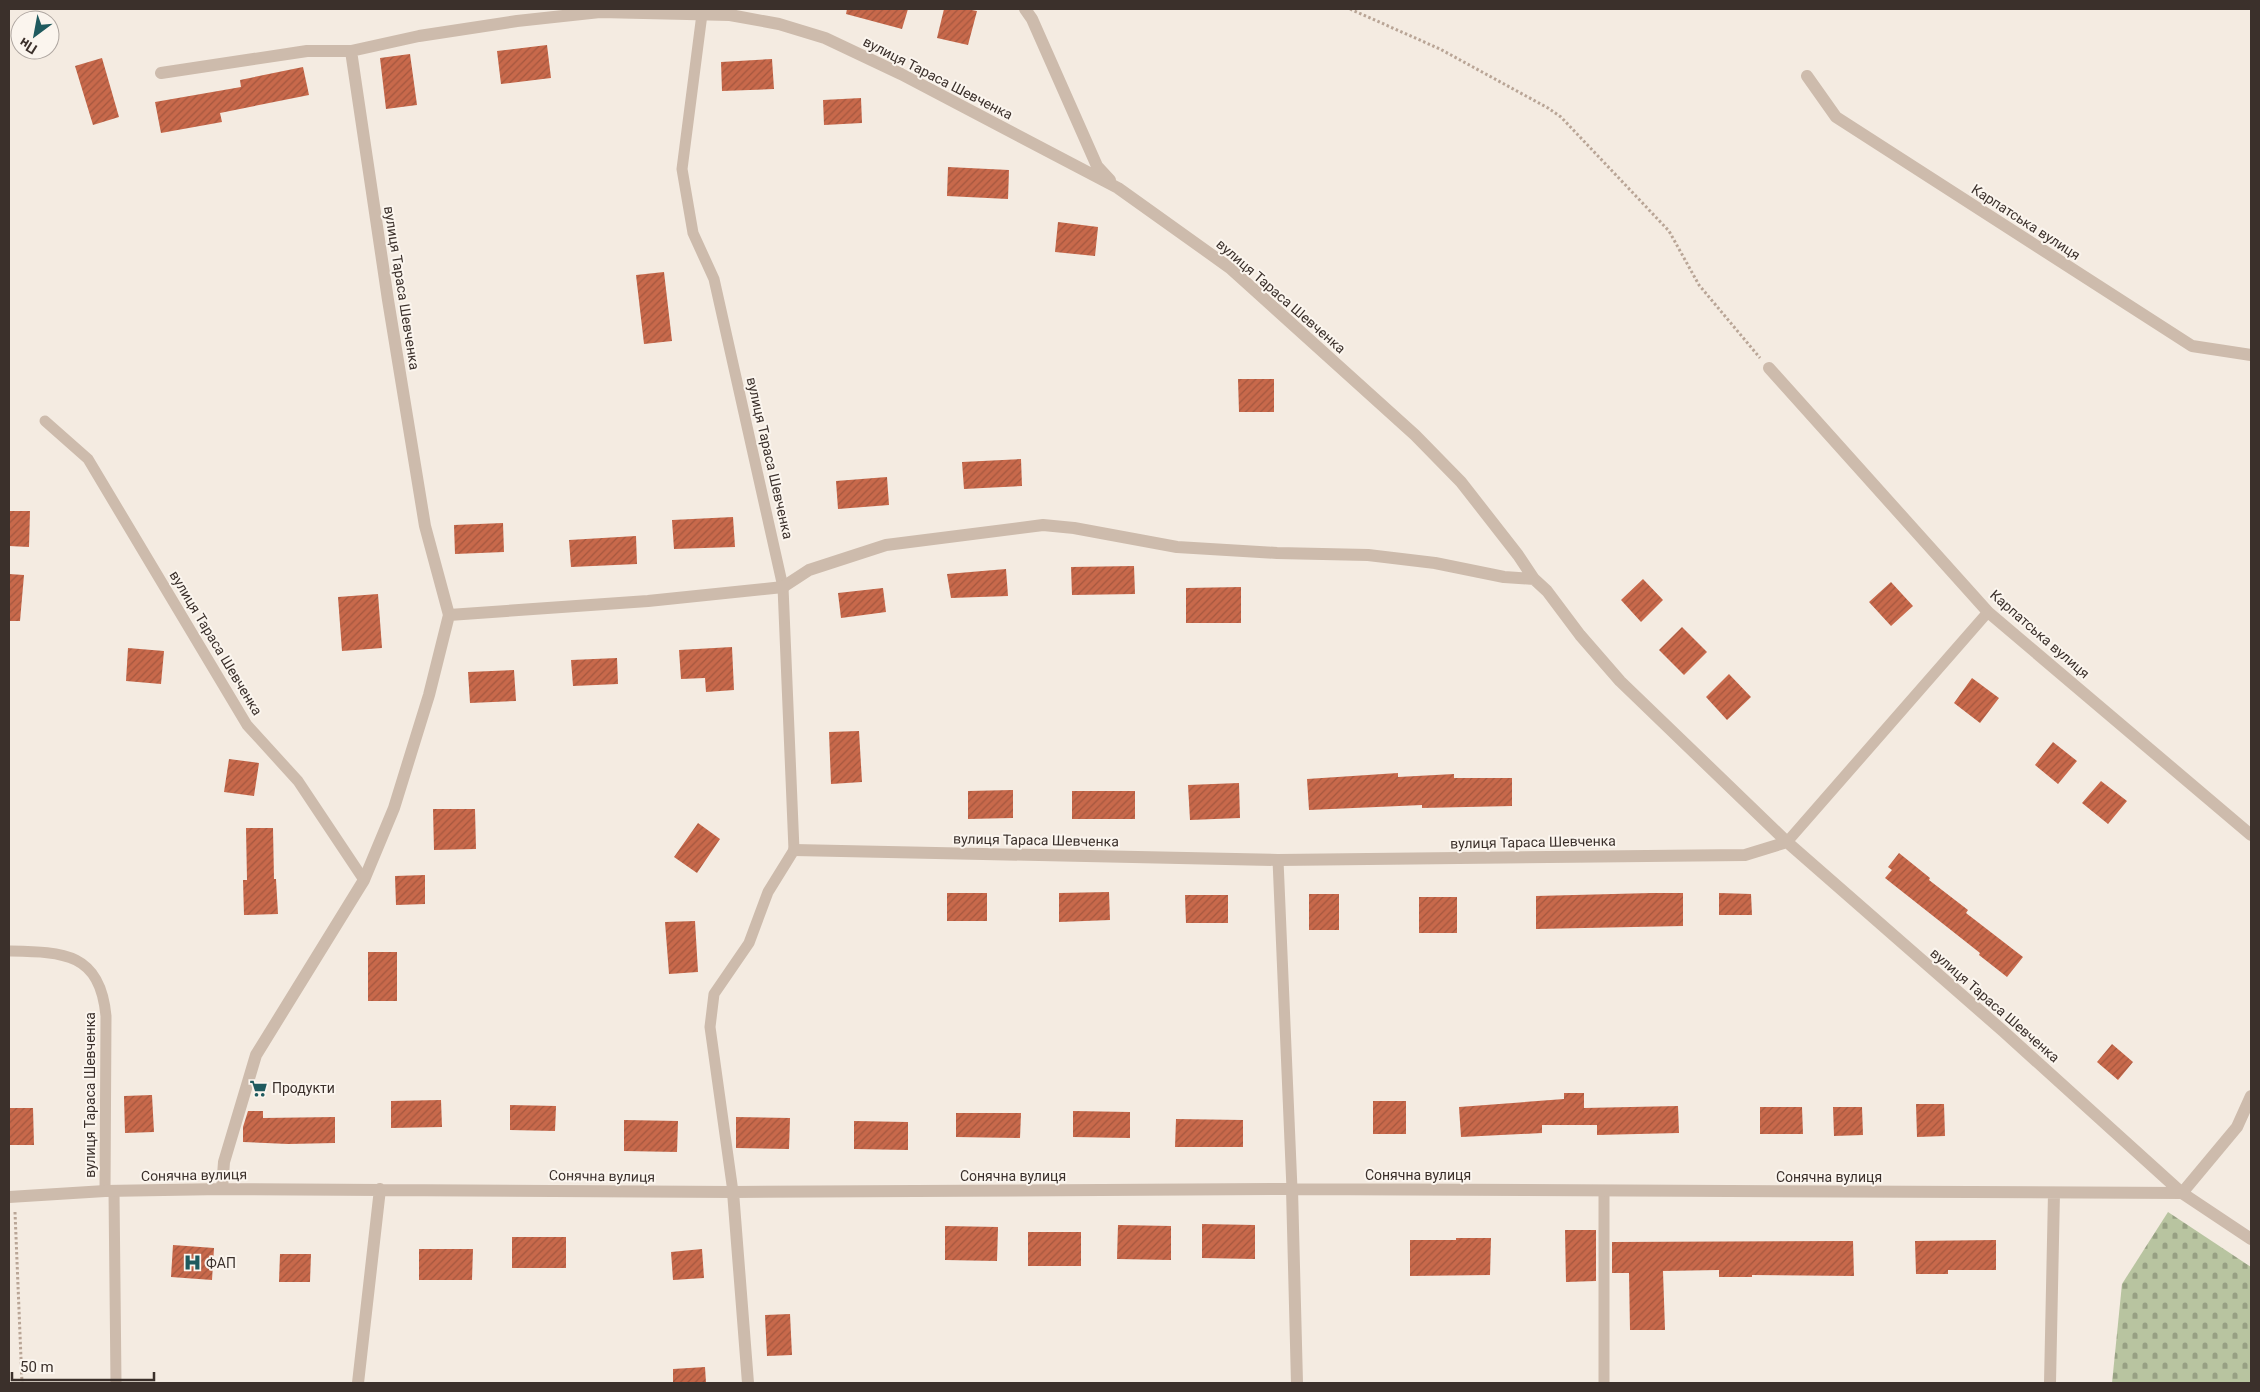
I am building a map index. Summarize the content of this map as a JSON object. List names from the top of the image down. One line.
{"streets":{"street":["вулиця Тараса Шевченка","Карпатська вулиця","Сонячна вулиця"]},"crossings":[["вулиця Тараса Шевченка","Сонячна вулиця"]],"places":{"supermarket":["Продукти"],"hospital":["ФАП"]},"scale_bar":"50 m","north":"bottom left"}
